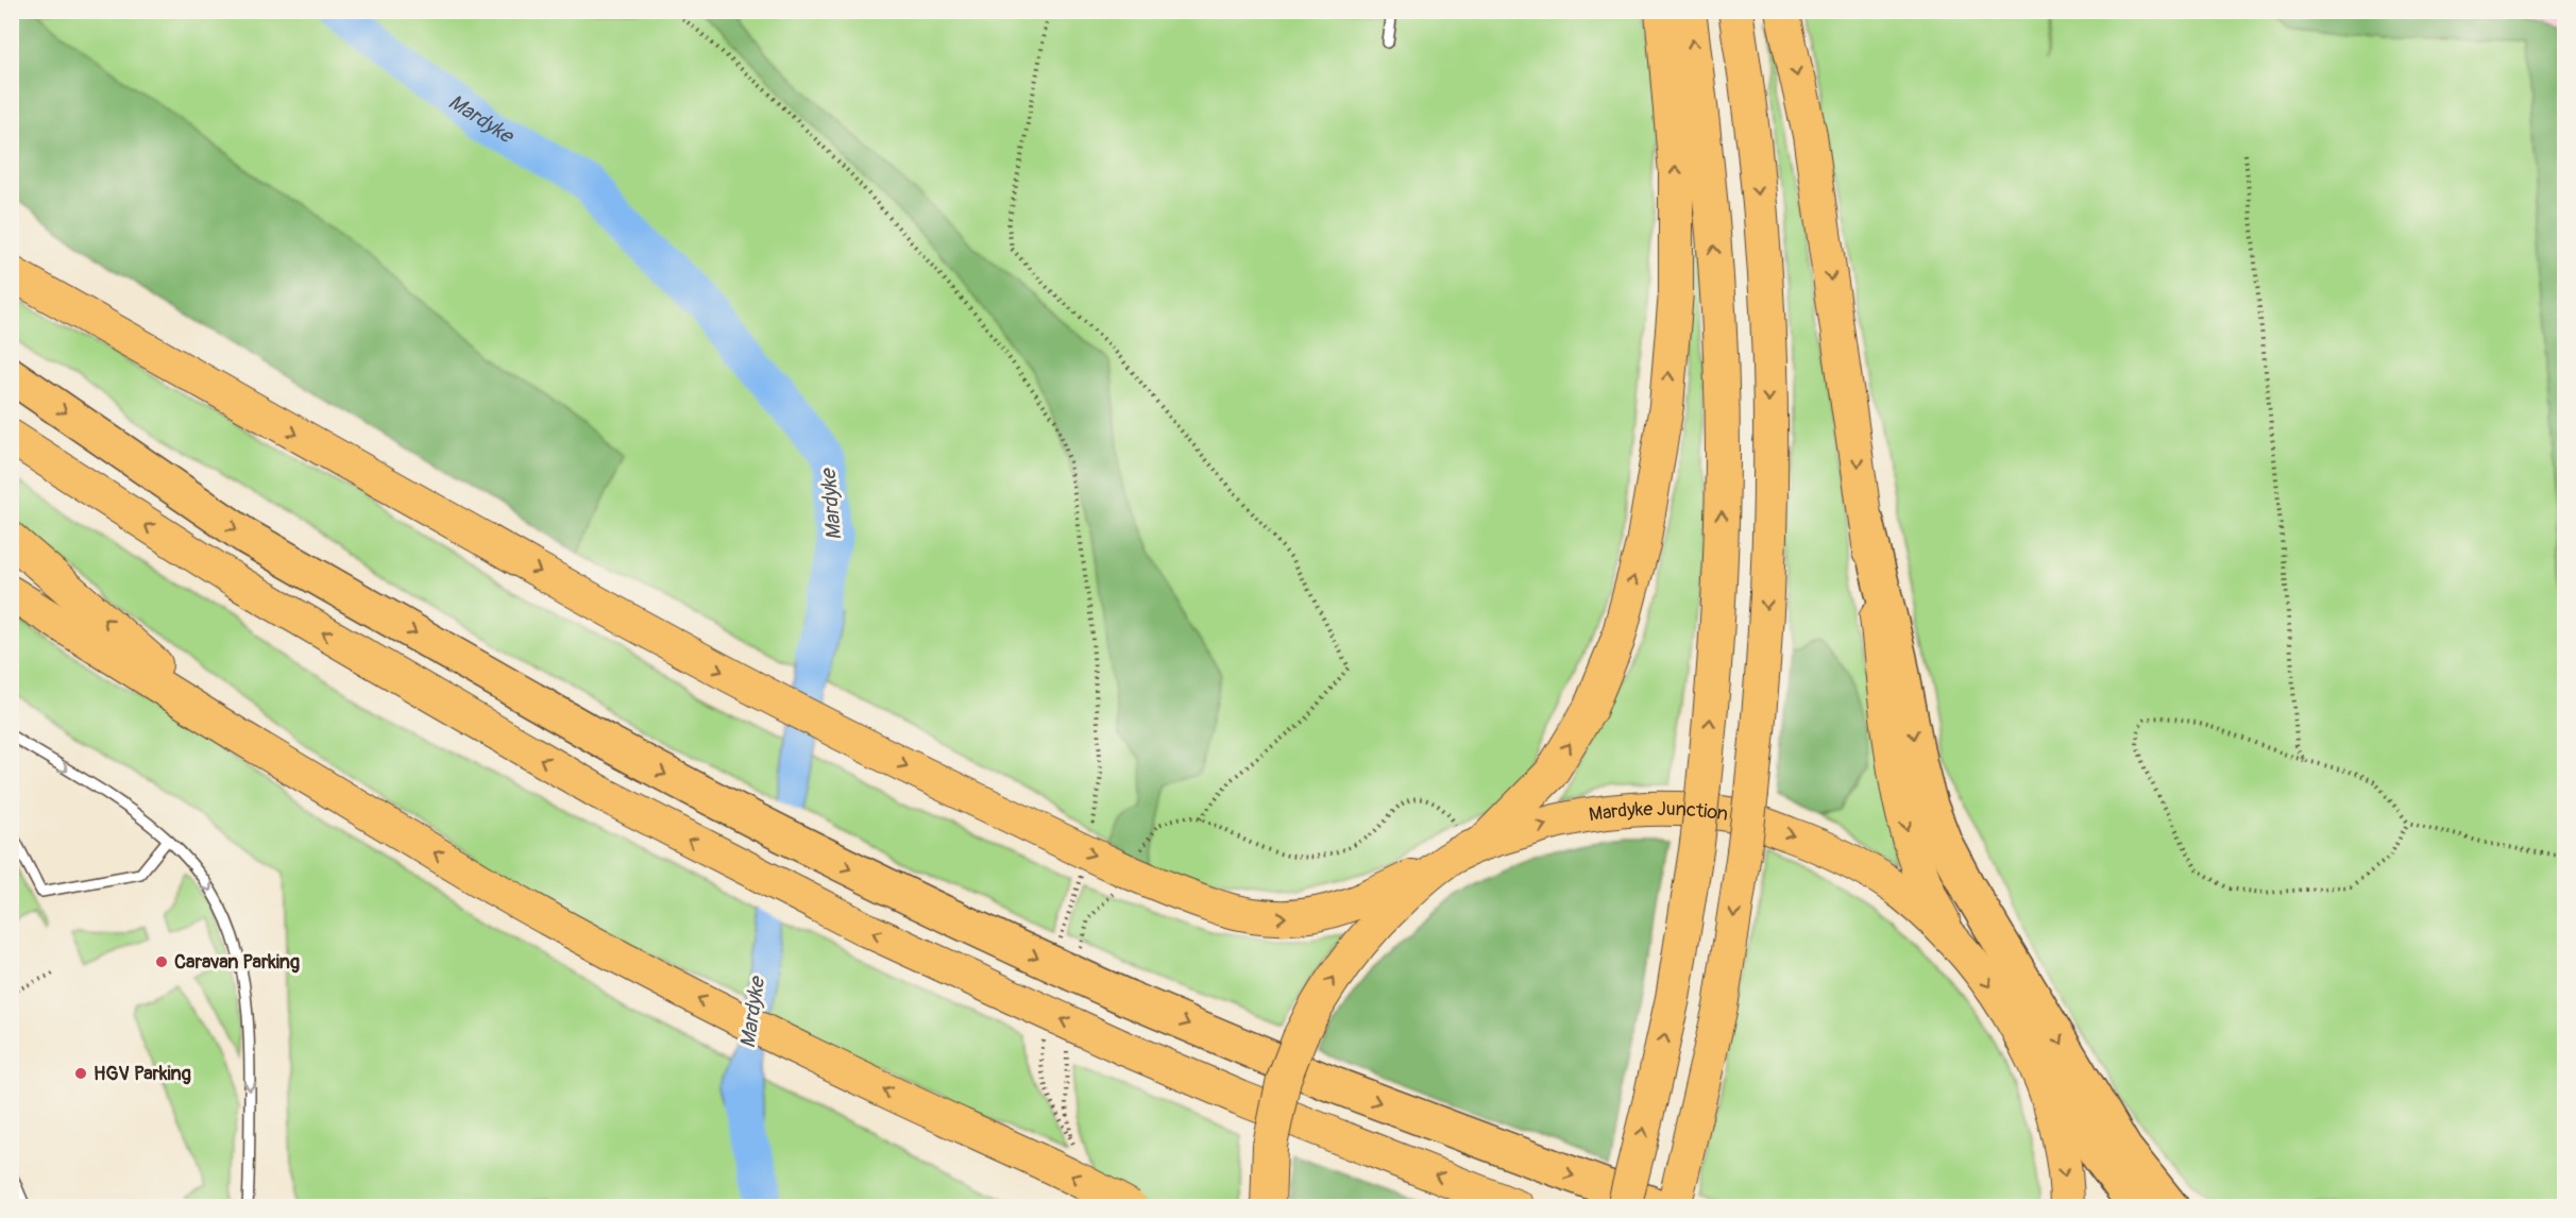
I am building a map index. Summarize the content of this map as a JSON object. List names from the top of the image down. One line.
{"streets":{"highway":["Mardyke Junction"]},"water":["Mardyke"],"places":["Caravan Parking","HGV Parking"]}
